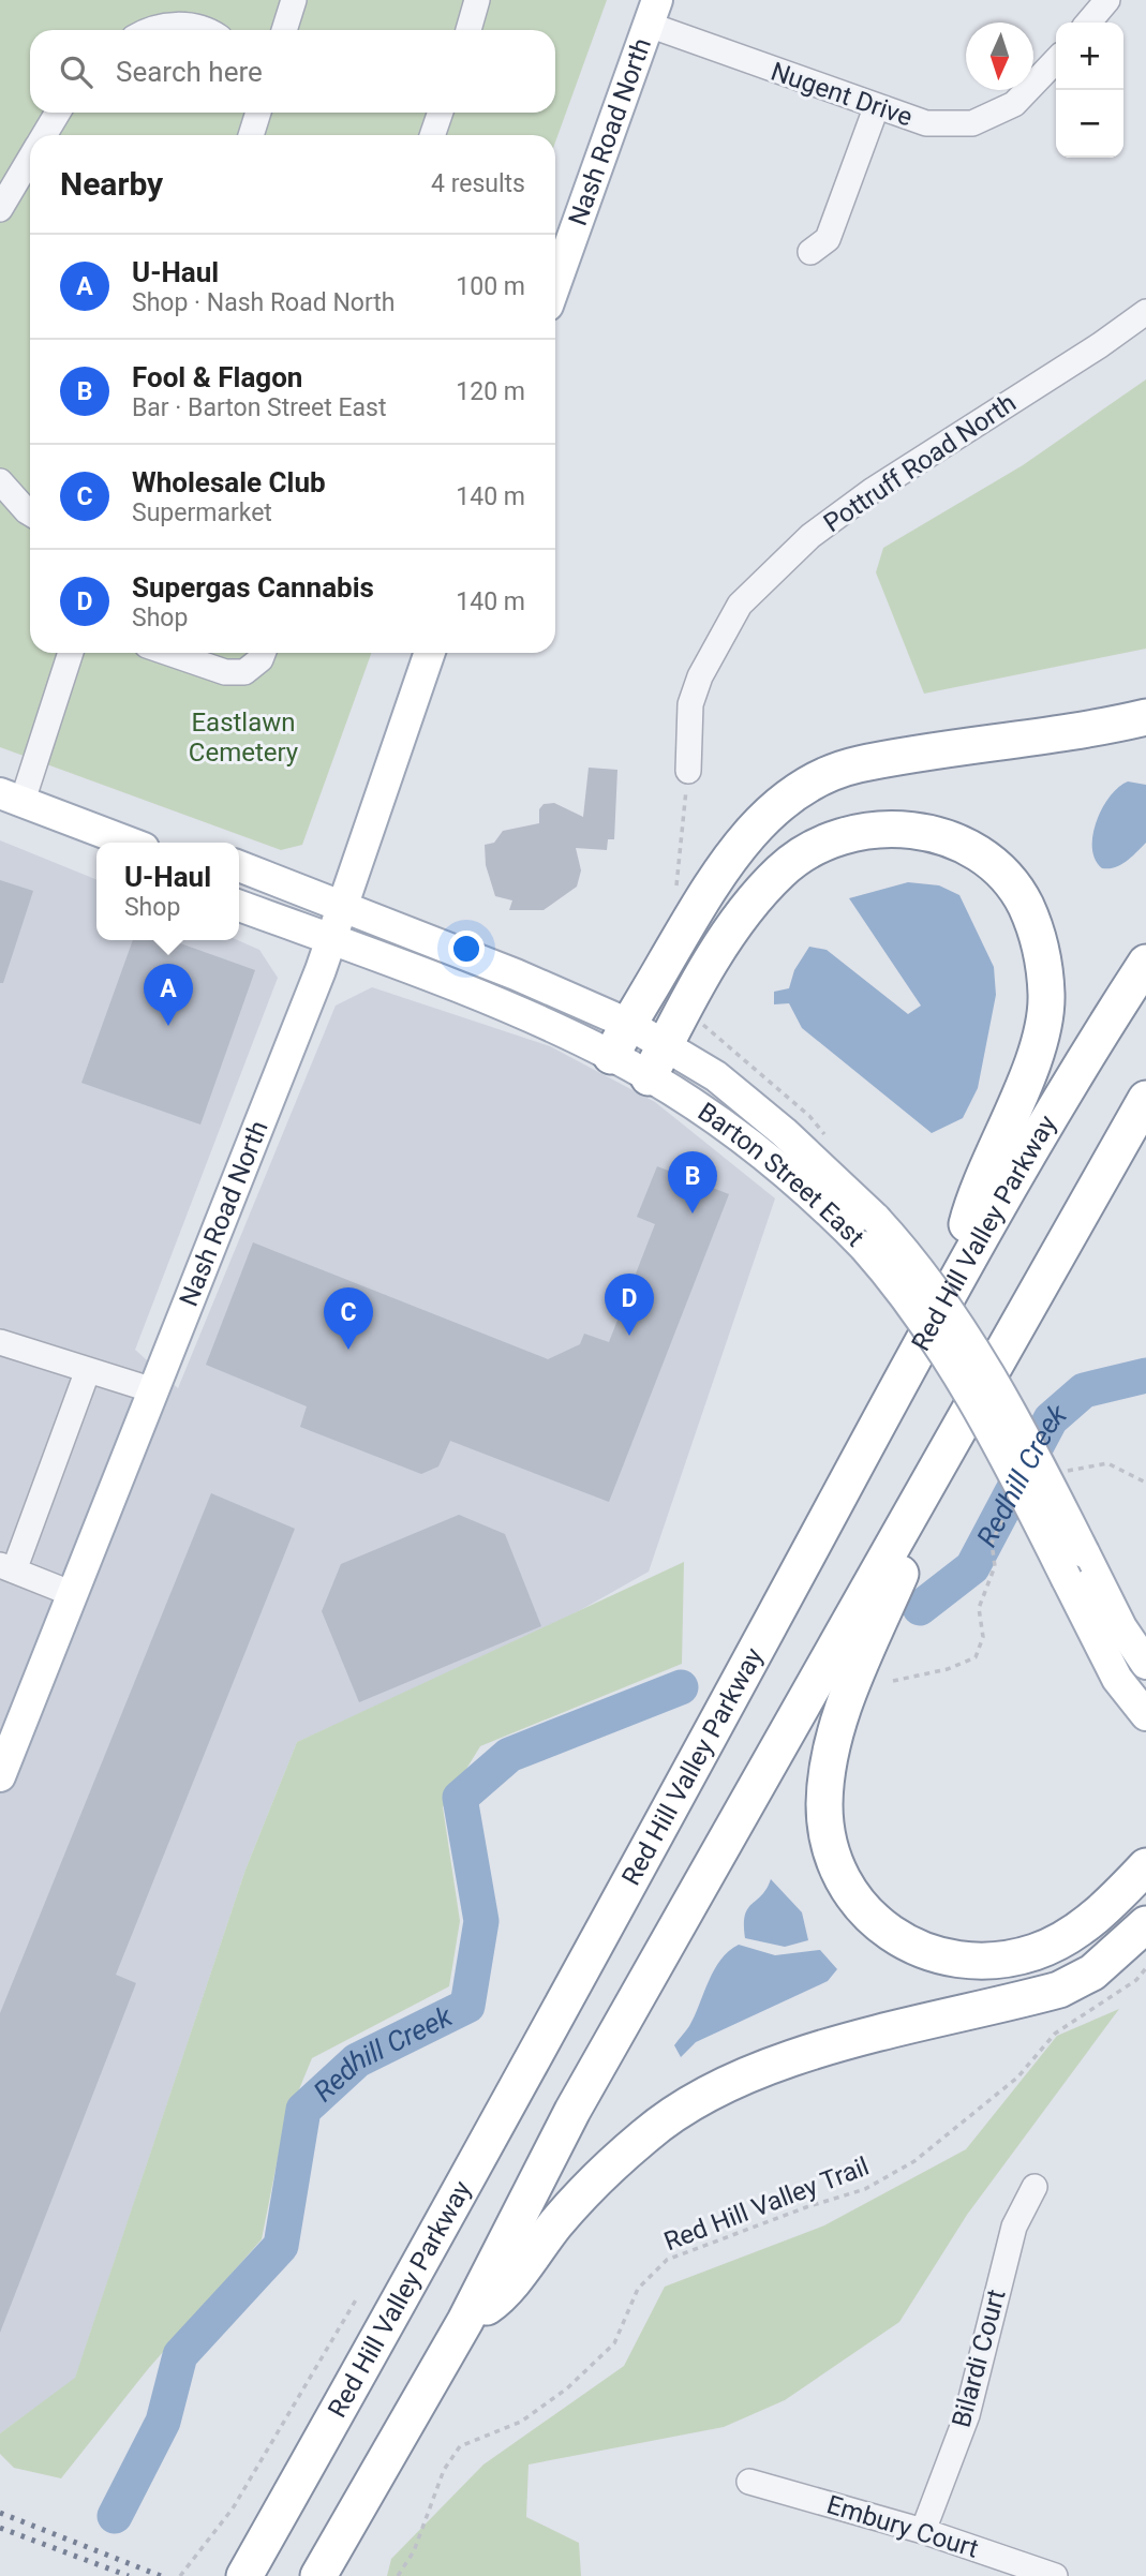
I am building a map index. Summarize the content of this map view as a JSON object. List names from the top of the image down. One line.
{"streets":{"highway":["Red Hill Valley Parkway"],"main road":["Nash Road North","Barton Street East"],"street":["Nugent Drive","Pottruff Road North","Bilardi Court","Embury Court"],"path":["Red Hill Valley Trail"]},"crossings":[["Nugent Drive","Nash Road North"],["Nash Road North","Barton Street East"],["Bilardi Court","Embury Court"]],"water":["Redhill Creek"],"parks":["Eastlawn Cemetery"],"north":"bottom","page":{"map_buttons":["+","−"],"search":"Search here","heading":["Nearby","4 results"],"list":[{"mark":"A","name":"U-Haul","note":"Shop · Nash Road North","value":"100 m"},{"mark":"B","name":"Fool & Flagon","note":"Bar · Barton Street East","value":"120 m"},{"mark":"C","name":"Wholesale Club","note":"Supermarket","value":"140 m"},{"mark":"D","name":"Supergas Cannabis","note":"Shop","value":"140 m"}],"popup":["U-Haul","Shop"],"pins":["A","B","D","C"]}}
